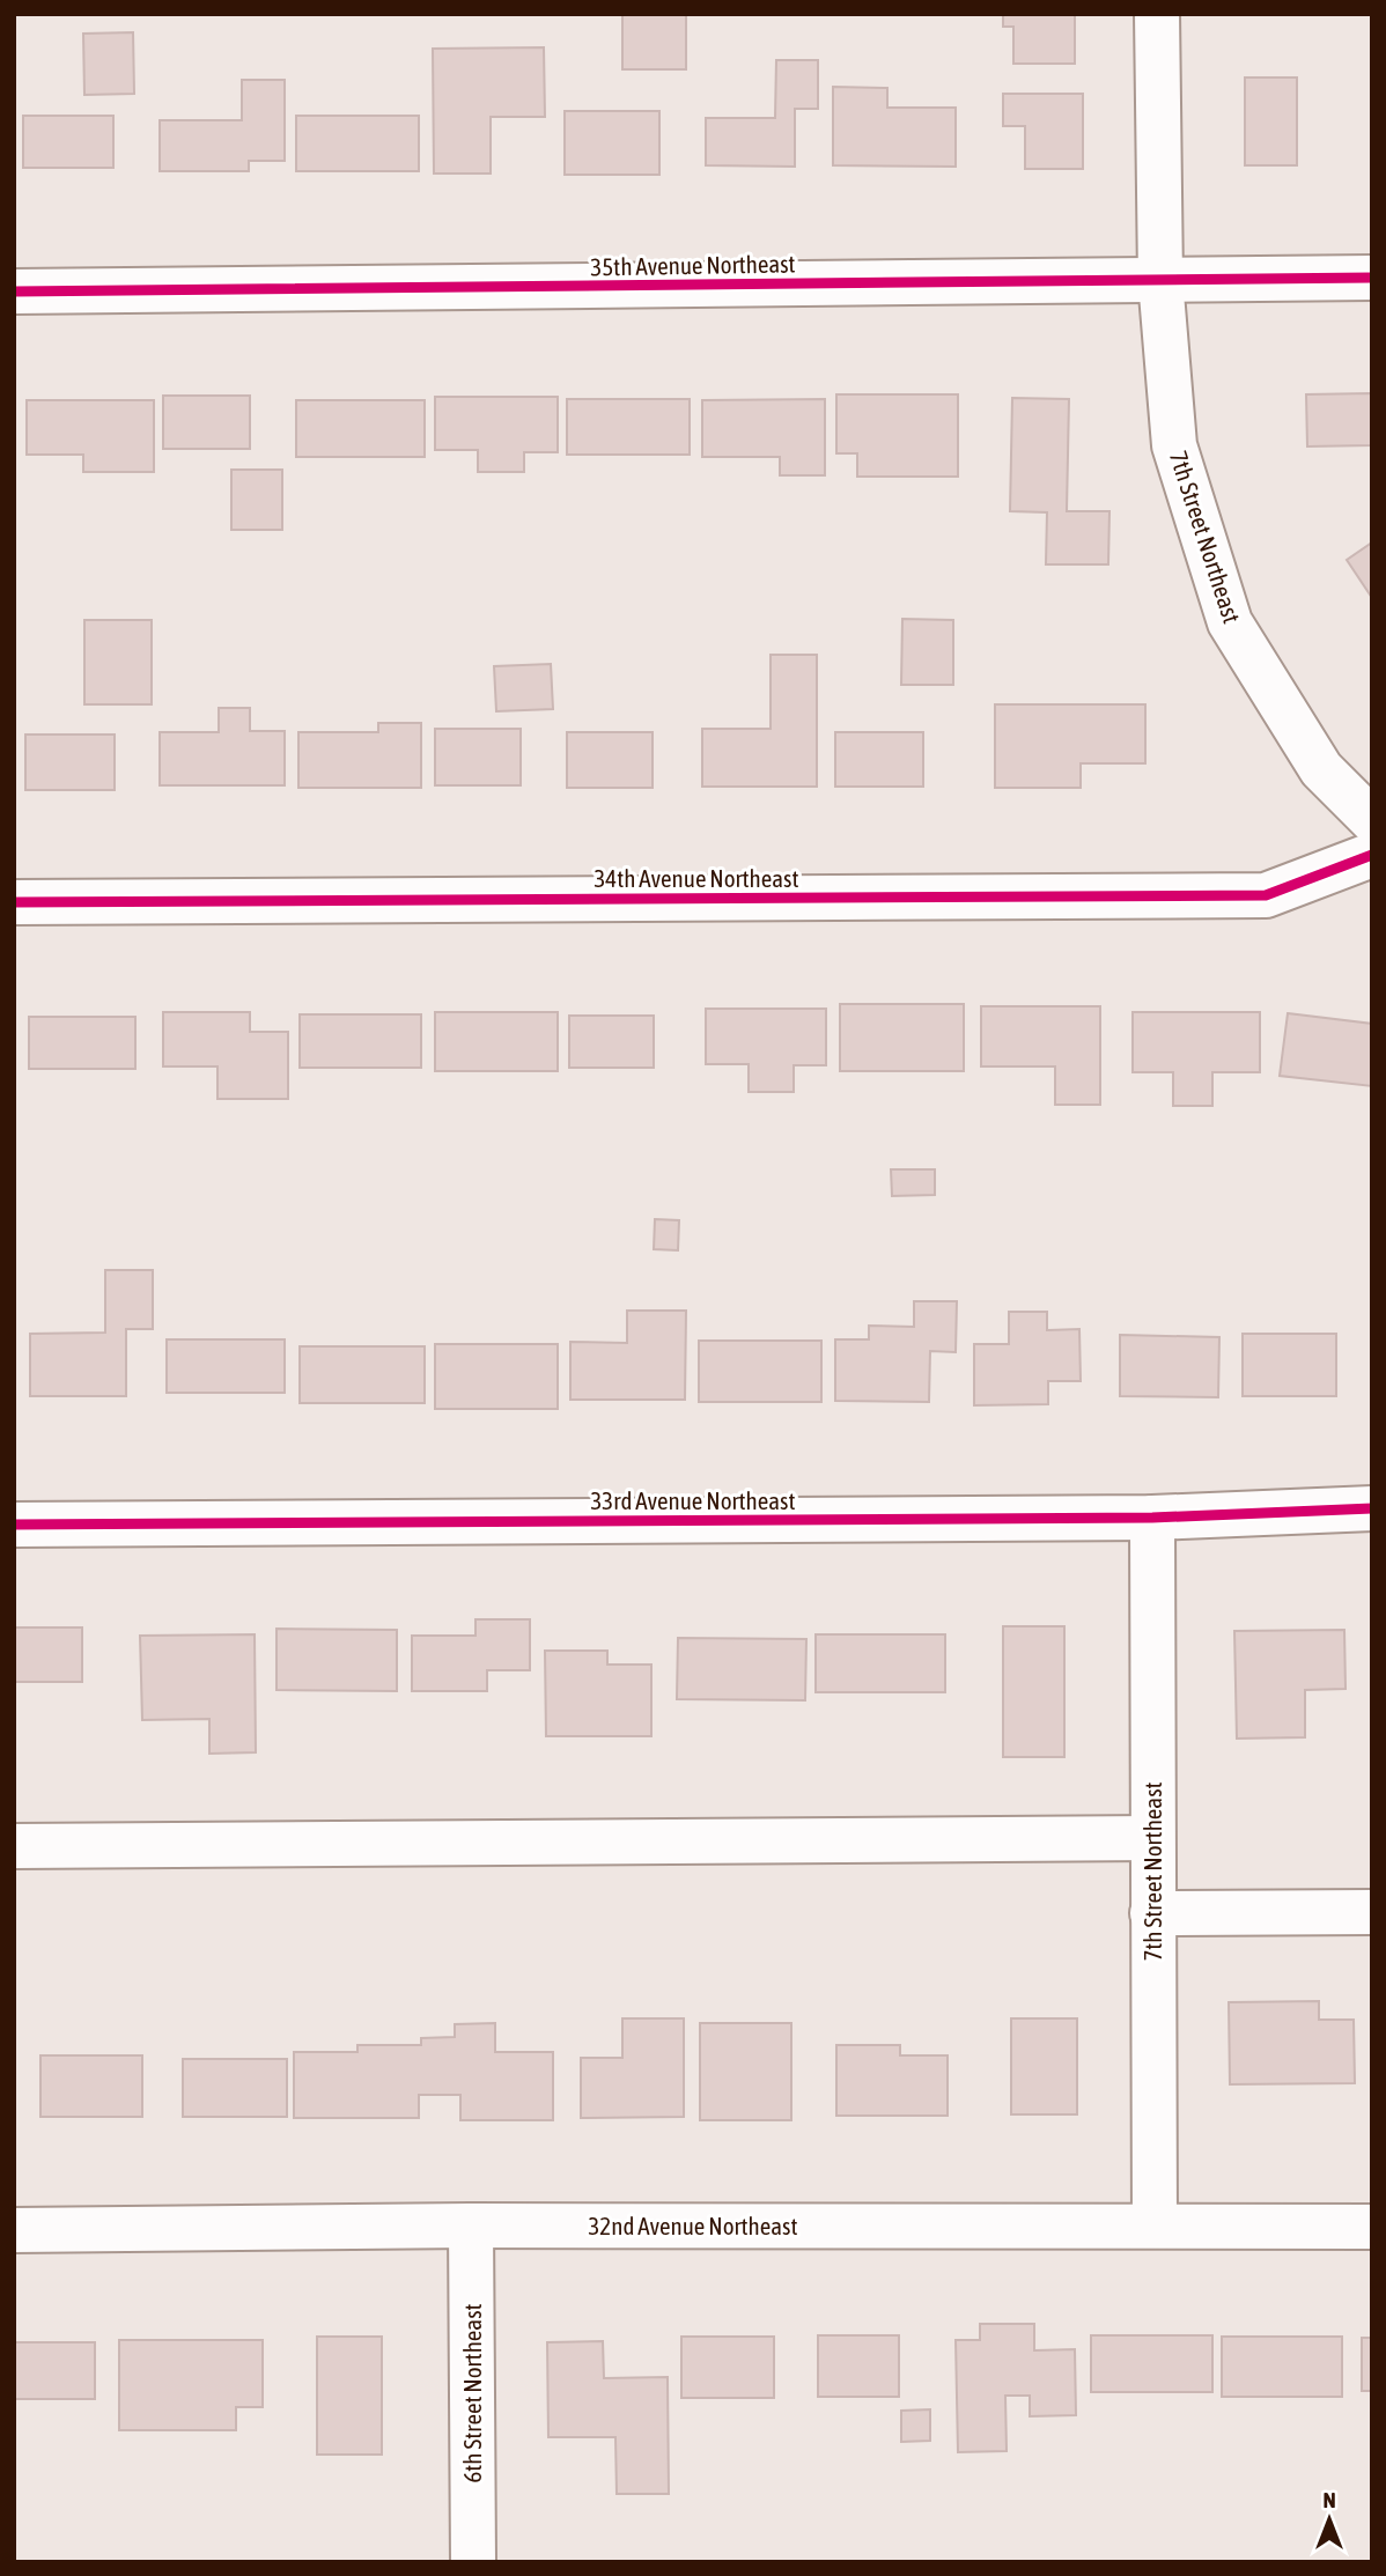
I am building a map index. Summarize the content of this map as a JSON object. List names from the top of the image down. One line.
{"streets":{"street":["35th Avenue Northeast","7th Street Northeast","34th Avenue Northeast","33rd Avenue Northeast","32nd Avenue Northeast","6th Street Northeast"]},"crossings":[["35th Avenue Northeast","7th Street Northeast"],["7th Street Northeast","33rd Avenue Northeast"],["7th Street Northeast","32nd Avenue Northeast"],["32nd Avenue Northeast","6th Street Northeast"]],"north":"top"}
